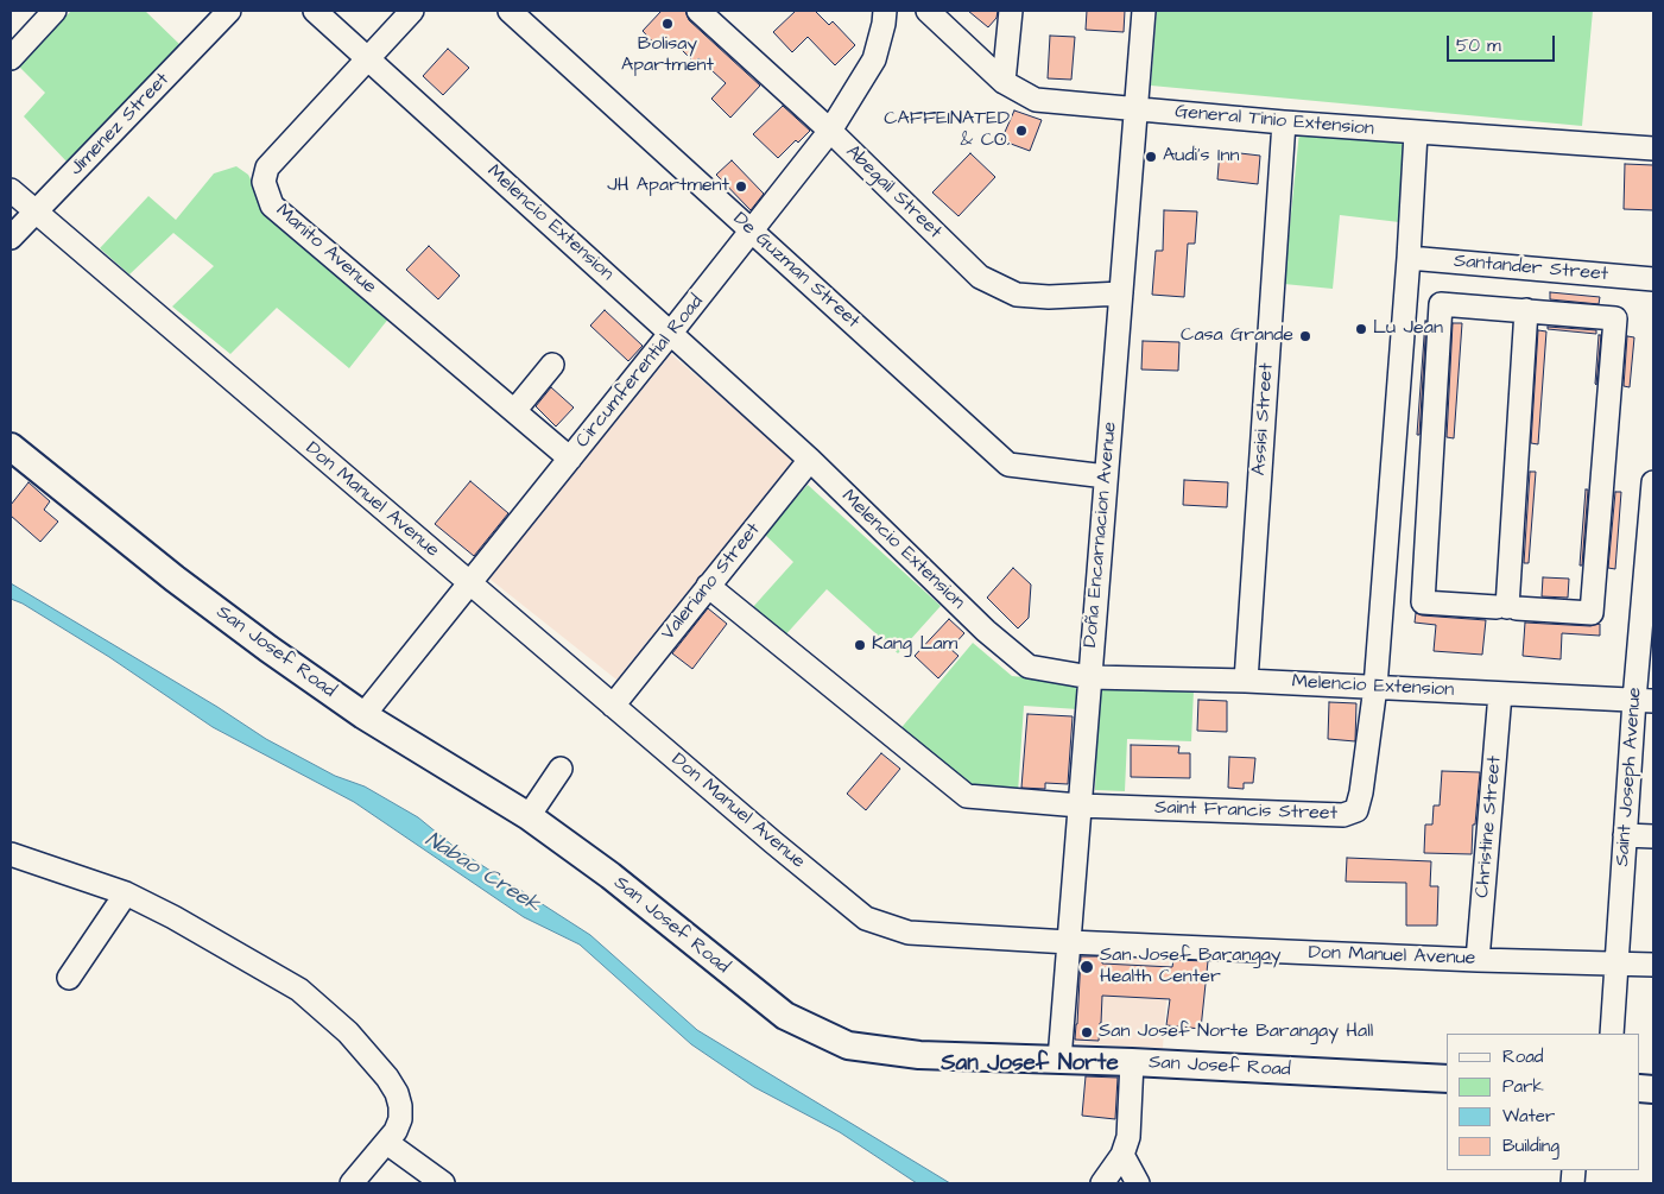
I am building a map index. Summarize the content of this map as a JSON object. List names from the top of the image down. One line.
{"streets":{"main road":["San Josef Road"],"street":["General Tinio Extension","Jimenez Street","Abegail Street","Melencio Extension","Manito Avenue","Santander Street","De Guzman Street","Circumferential Road","Assisi Street","Don Manuel Avenue","Doña Encarnacion Avenue","Valeriano Street","Saint Joseph Avenue","Saint Francis Street","Christine Street"]},"crossings":[["General Tinio Extension","Assisi Street"],["General Tinio Extension","Doña Encarnacion Avenue"],["General Tinio Extension","Saint Francis Street"],["Jimenez Street","Don Manuel Avenue"],["Abegail Street","Circumferential Road"],["Abegail Street","Doña Encarnacion Avenue"],["Melencio Extension","Manito Avenue"],["Melencio Extension","Circumferential Road"],["Melencio Extension","Assisi Street"],["Melencio Extension","Doña Encarnacion Avenue"],["Melencio Extension","Valeriano Street"],["Melencio Extension","Saint Joseph Avenue"],["Melencio Extension","Saint Francis Street"],["Melencio Extension","Christine Street"],["Manito Avenue","Circumferential Road"],["Santander Street","Saint Francis Street"],["De Guzman Street","Circumferential Road"],["De Guzman Street","Doña Encarnacion Avenue"],["Circumferential Road","Don Manuel Avenue"],["Circumferential Road","San Josef Road"],["Don Manuel Avenue","Doña Encarnacion Avenue"],["Don Manuel Avenue","Valeriano Street"],["Don Manuel Avenue","Saint Joseph Avenue"],["Don Manuel Avenue","Christine Street"],["Doña Encarnacion Avenue","San Josef Road"],["Doña Encarnacion Avenue","Saint Francis Street"],["Valeriano Street","Saint Francis Street"]],"districts":["San Josef Norte"],"water":["Nabao Creek"],"places":["Bolisay Apartment","CAFFEINATED & CO.","Audi's Inn","JH Apartment","Lu Jean","Casa Grande","Kang Lam","San Josef Barangay Health Center","San Josef Norte Barangay Hall"],"legend":["Road","Park","Water","Building"],"scale_bar":"50 m"}
